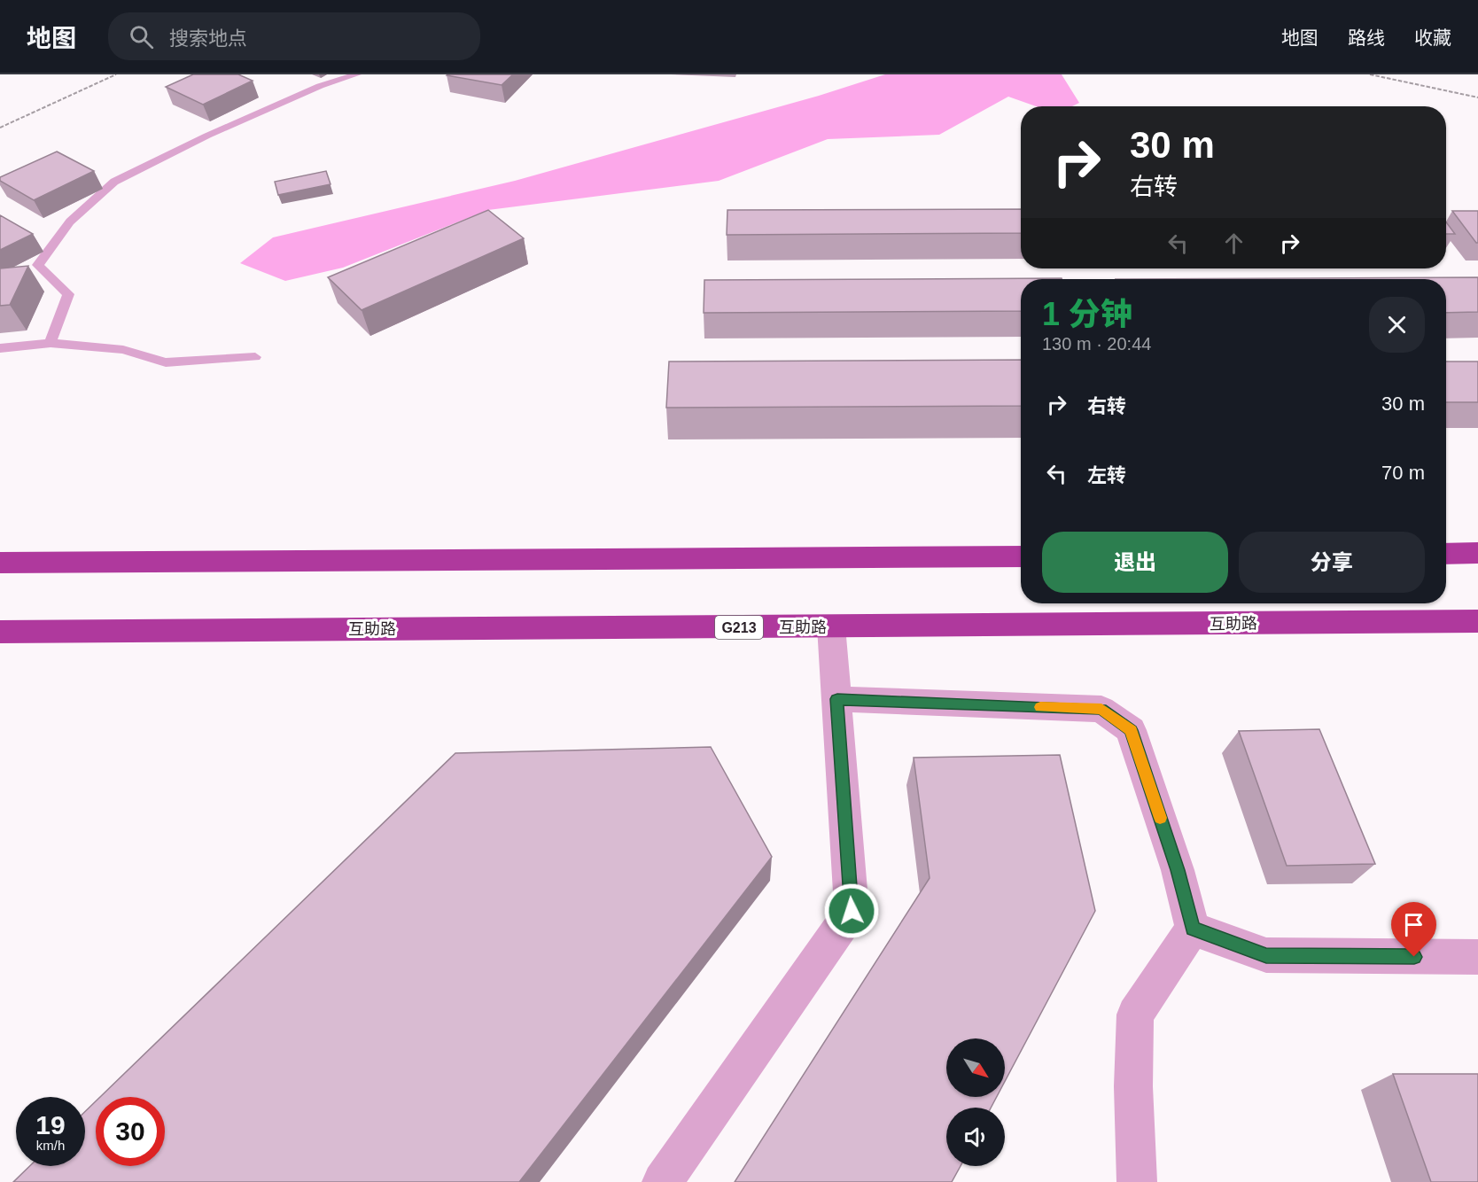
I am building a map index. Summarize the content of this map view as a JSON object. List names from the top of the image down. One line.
{"streets":{"highway":["互助路","G213"]},"north":"bottom right","page":{"header":"地图","search":"搜索地点","nav":["地图","路线","收藏"],"turn":["30 m","右转"],"heading":["1 分钟","130 m · 20:44"],"list":[{"name":"右转","value":"30 m"},{"name":"左转","value":"70 m"}],"buttons":["退出","分享"],"speed":"19 km/h","limit":"30"}}
